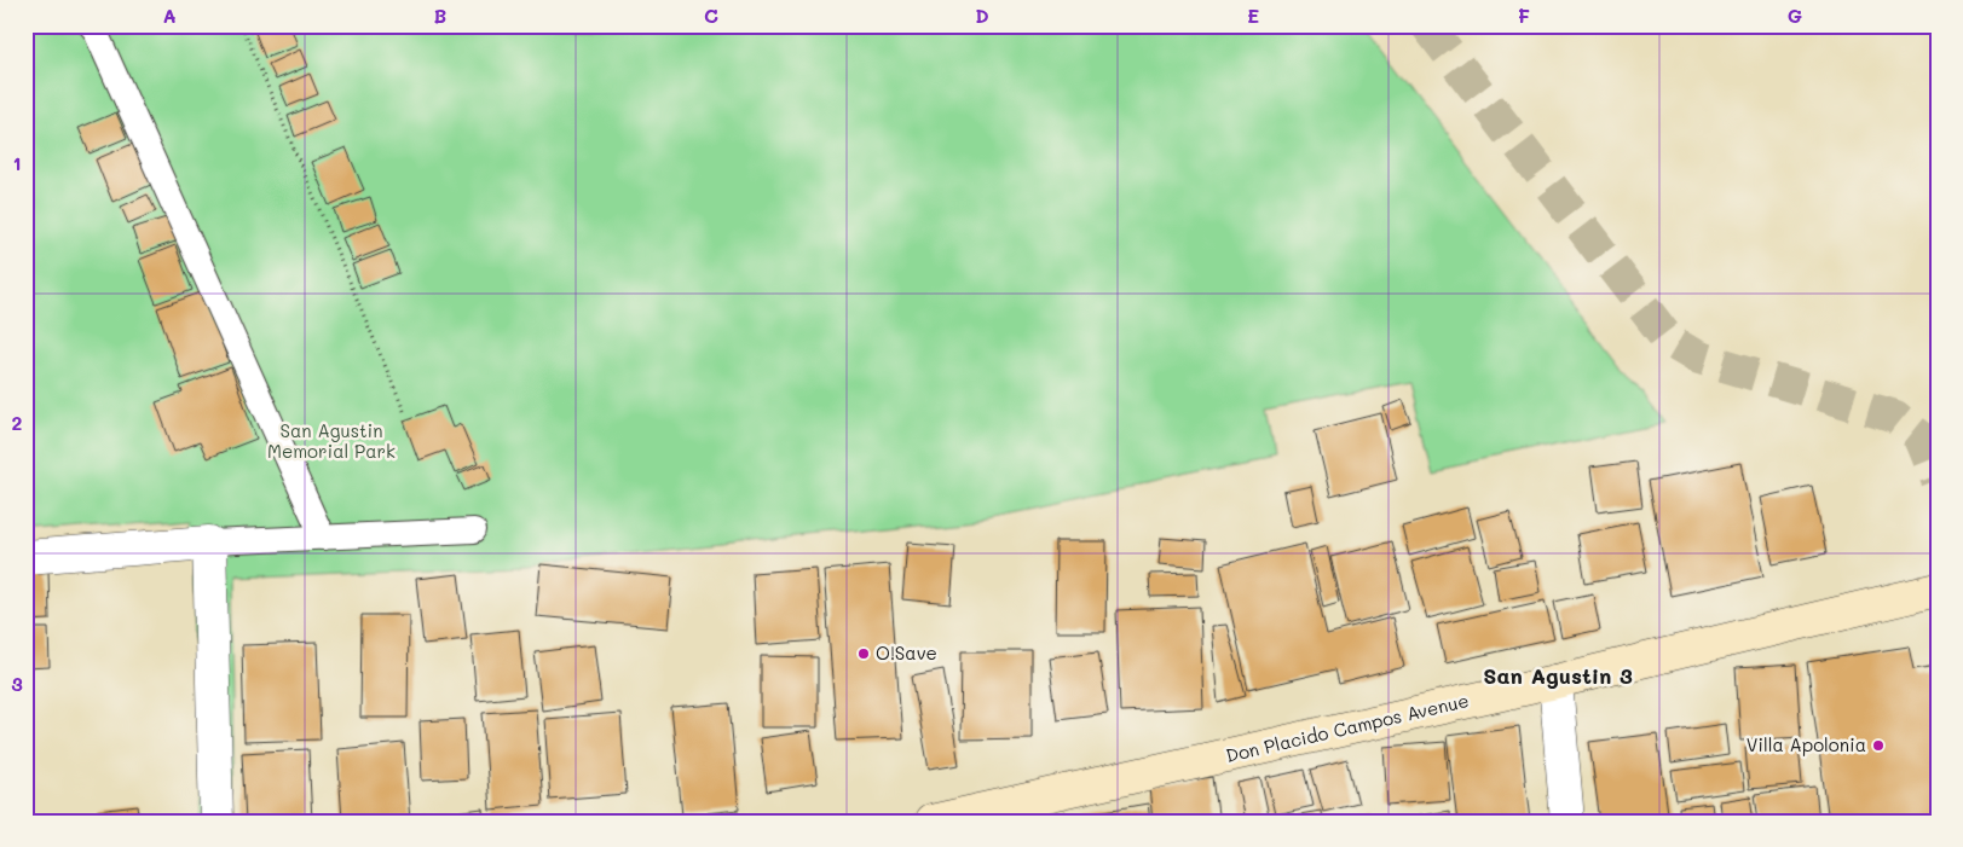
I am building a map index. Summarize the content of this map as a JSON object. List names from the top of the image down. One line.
{"streets":{"main road":["Don Placido Campos Avenue"]},"districts":["San Agustin 3"],"parks":["San Agustin Memorial Park"],"places":["O!Save","Villa Apolonia"],"grid":{"columns":["A","B","C","D","E","F","G"],"rows":["1","2","3"]}}
